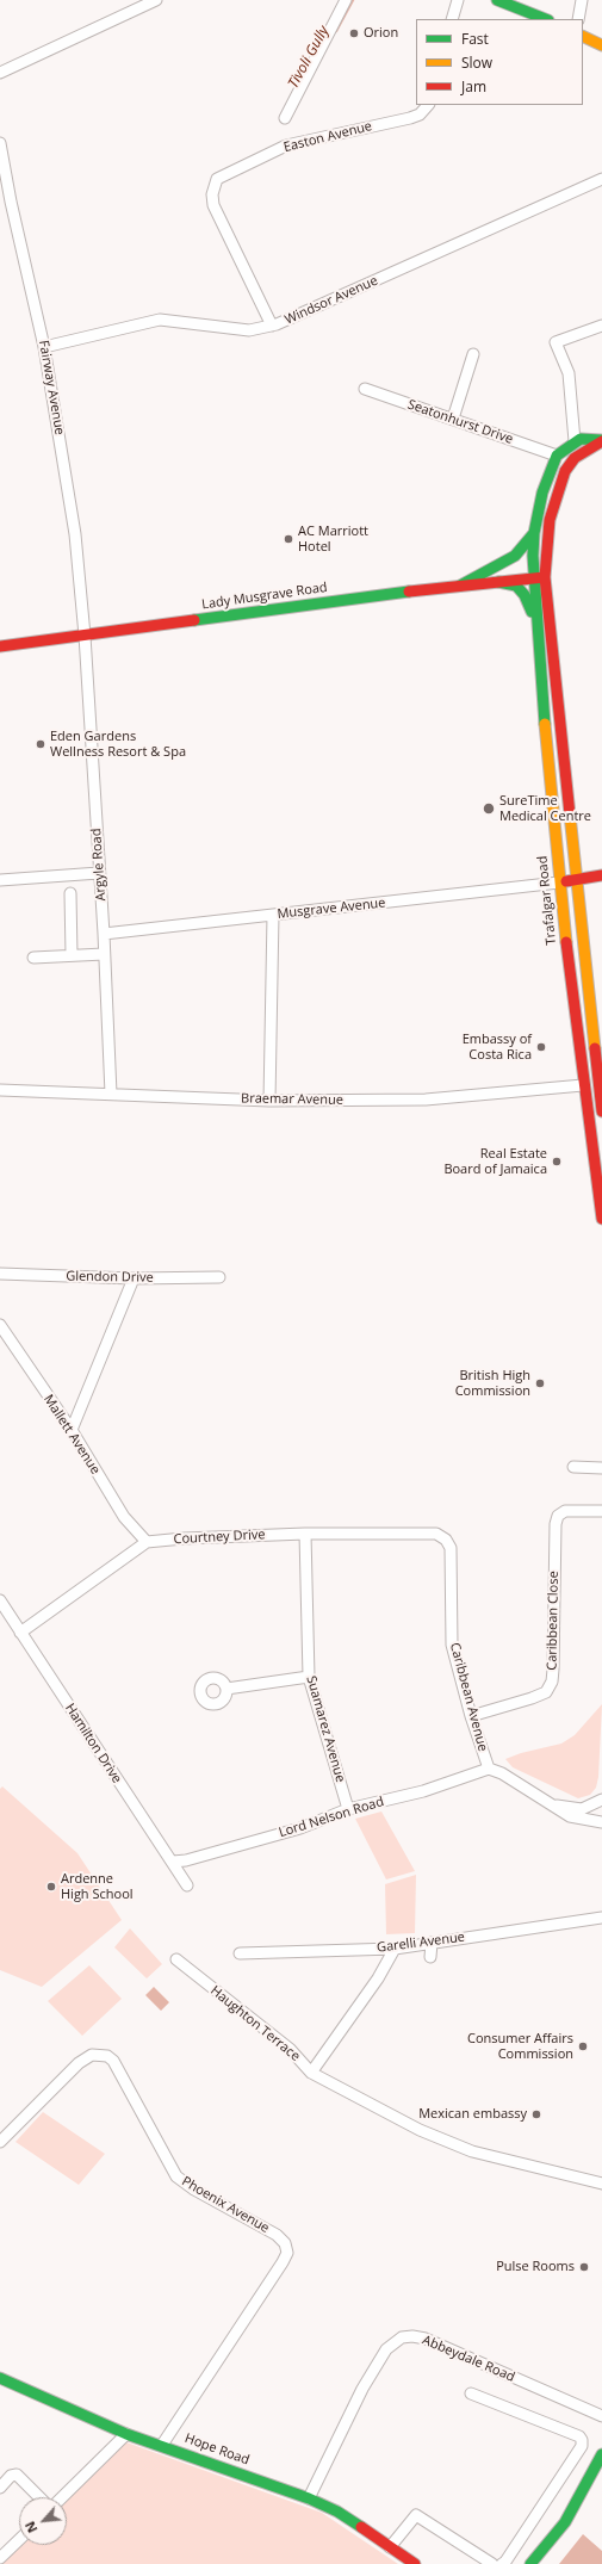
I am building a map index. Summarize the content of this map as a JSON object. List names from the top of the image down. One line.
{"streets":{"main road":["Lady Musgrave Road","Trafalgar Road","Hope Road"],"street":["Easton Avenue","Windsor Avenue","Fairway Avenue","Seatonhurst Drive","Argyle Road","Musgrave Avenue","Braemar Avenue","Glendon Drive","Mallett Avenue","Courtney Drive","Caribbean Close","Caribbean Avenue","Suamarez Avenue","Hamilton Drive","Lord Nelson Road","Garelli Avenue","Haughton Terrace","Phoenix Avenue","Abbeydale Road"]},"crossings":[["Easton Avenue","Windsor Avenue"],["Windsor Avenue","Fairway Avenue"],["Fairway Avenue","Lady Musgrave Road"],["Fairway Avenue","Argyle Road"],["Lady Musgrave Road","Argyle Road"],["Lady Musgrave Road","Trafalgar Road"],["Argyle Road","Musgrave Avenue"],["Argyle Road","Braemar Avenue"],["Trafalgar Road","Musgrave Avenue"],["Trafalgar Road","Braemar Avenue"],["Mallett Avenue","Courtney Drive"],["Courtney Drive","Caribbean Avenue"],["Courtney Drive","Suamarez Avenue"],["Caribbean Close","Caribbean Avenue"],["Caribbean Avenue","Lord Nelson Road"],["Suamarez Avenue","Lord Nelson Road"],["Hamilton Drive","Lord Nelson Road"],["Phoenix Avenue","Hope Road"],["Abbeydale Road","Hope Road"]],"water":["Tivoli Gully"],"places":["Orion","AC Marriott Hotel","Eden Gardens Wellness Resort & Spa","SureTime Medical Centre","Embassy of Costa Rica","Real Estate Board of Jamaica","British High Commission","Ardenne High School","Consumer Affairs Commission","Mexican embassy","Pulse Rooms"],"legend":["Fast","Slow","Jam"],"north":"bottom left"}
